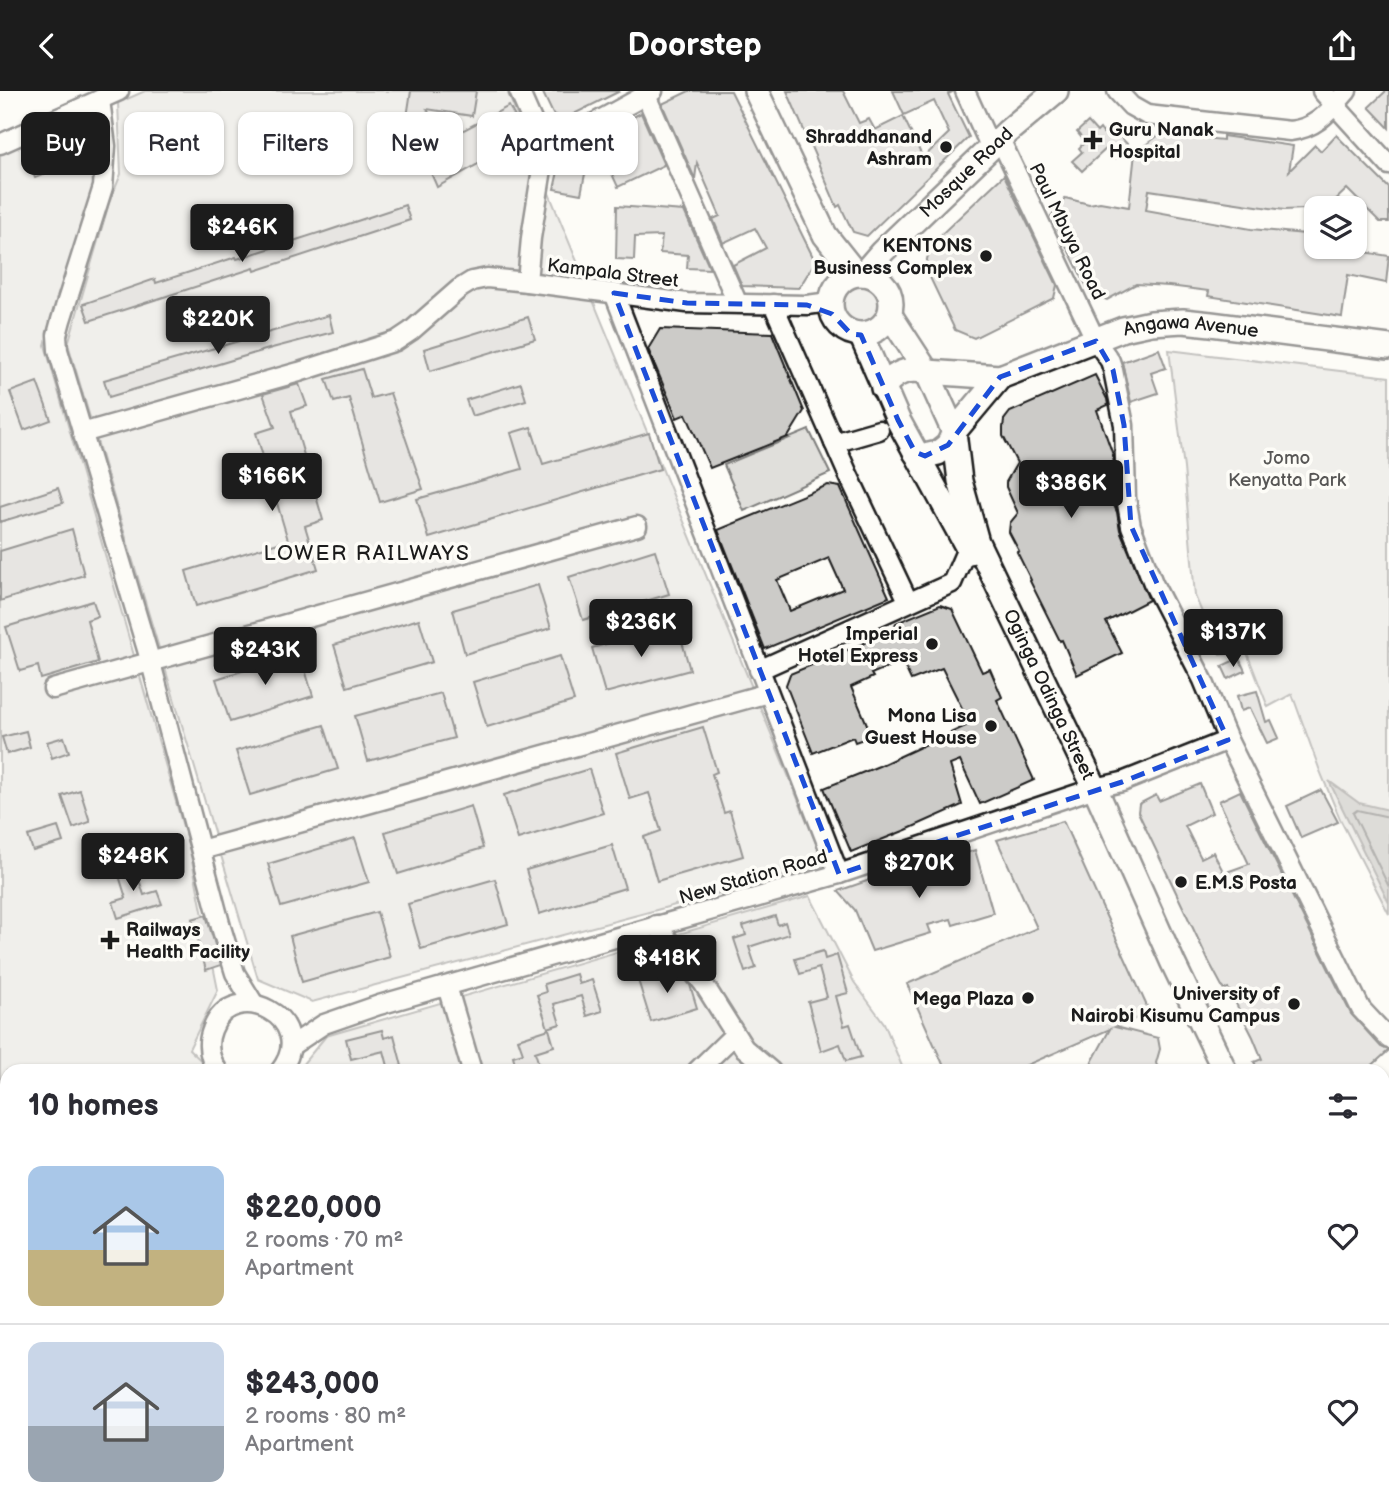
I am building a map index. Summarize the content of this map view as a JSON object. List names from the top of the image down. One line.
{"streets":{"main road":["Mosque Road","Angawa Avenue","Oginga Odinga Street"],"street":["Paul Mbuya Road","Kampala Street","New Station Road"]},"crossings":[["Mosque Road","Paul Mbuya Road"],["Mosque Road","Kampala Street"],["Mosque Road","Oginga Odinga Street"],["Paul Mbuya Road","Angawa Avenue"],["Paul Mbuya Road","New Station Road"],["Kampala Street","Oginga Odinga Street"],["Angawa Avenue","Oginga Odinga Street"],["Oginga Odinga Street","New Station Road"]],"districts":["LOWER RAILWAYS"],"parks":["Jomo Kenyatta Park"],"places":{"health":["Guru Nanak Hospital","Railways Health Facility"],"other":["Shraddhanand Ashram","KENTONS Business Complex","Imperial Hotel Express","Mona Lisa Guest House","E.M.S Posta","Mega Plaza","University of Nairobi Kisumu Campus"]},"page":{"header":"Doorstep","chip":["Buy","Rent","Filters","New","Apartment"],"price":["$246K","$220K","$166K","$386K","$236K","$137K","$243K","$248K","$270K","$418K"],"heading":"10 homes","list":[{"name":"$220,000","note":"2 rooms · 70 m² · Apartment"},{"name":"$243,000","note":"2 rooms · 80 m² · Apartment"}]}}
